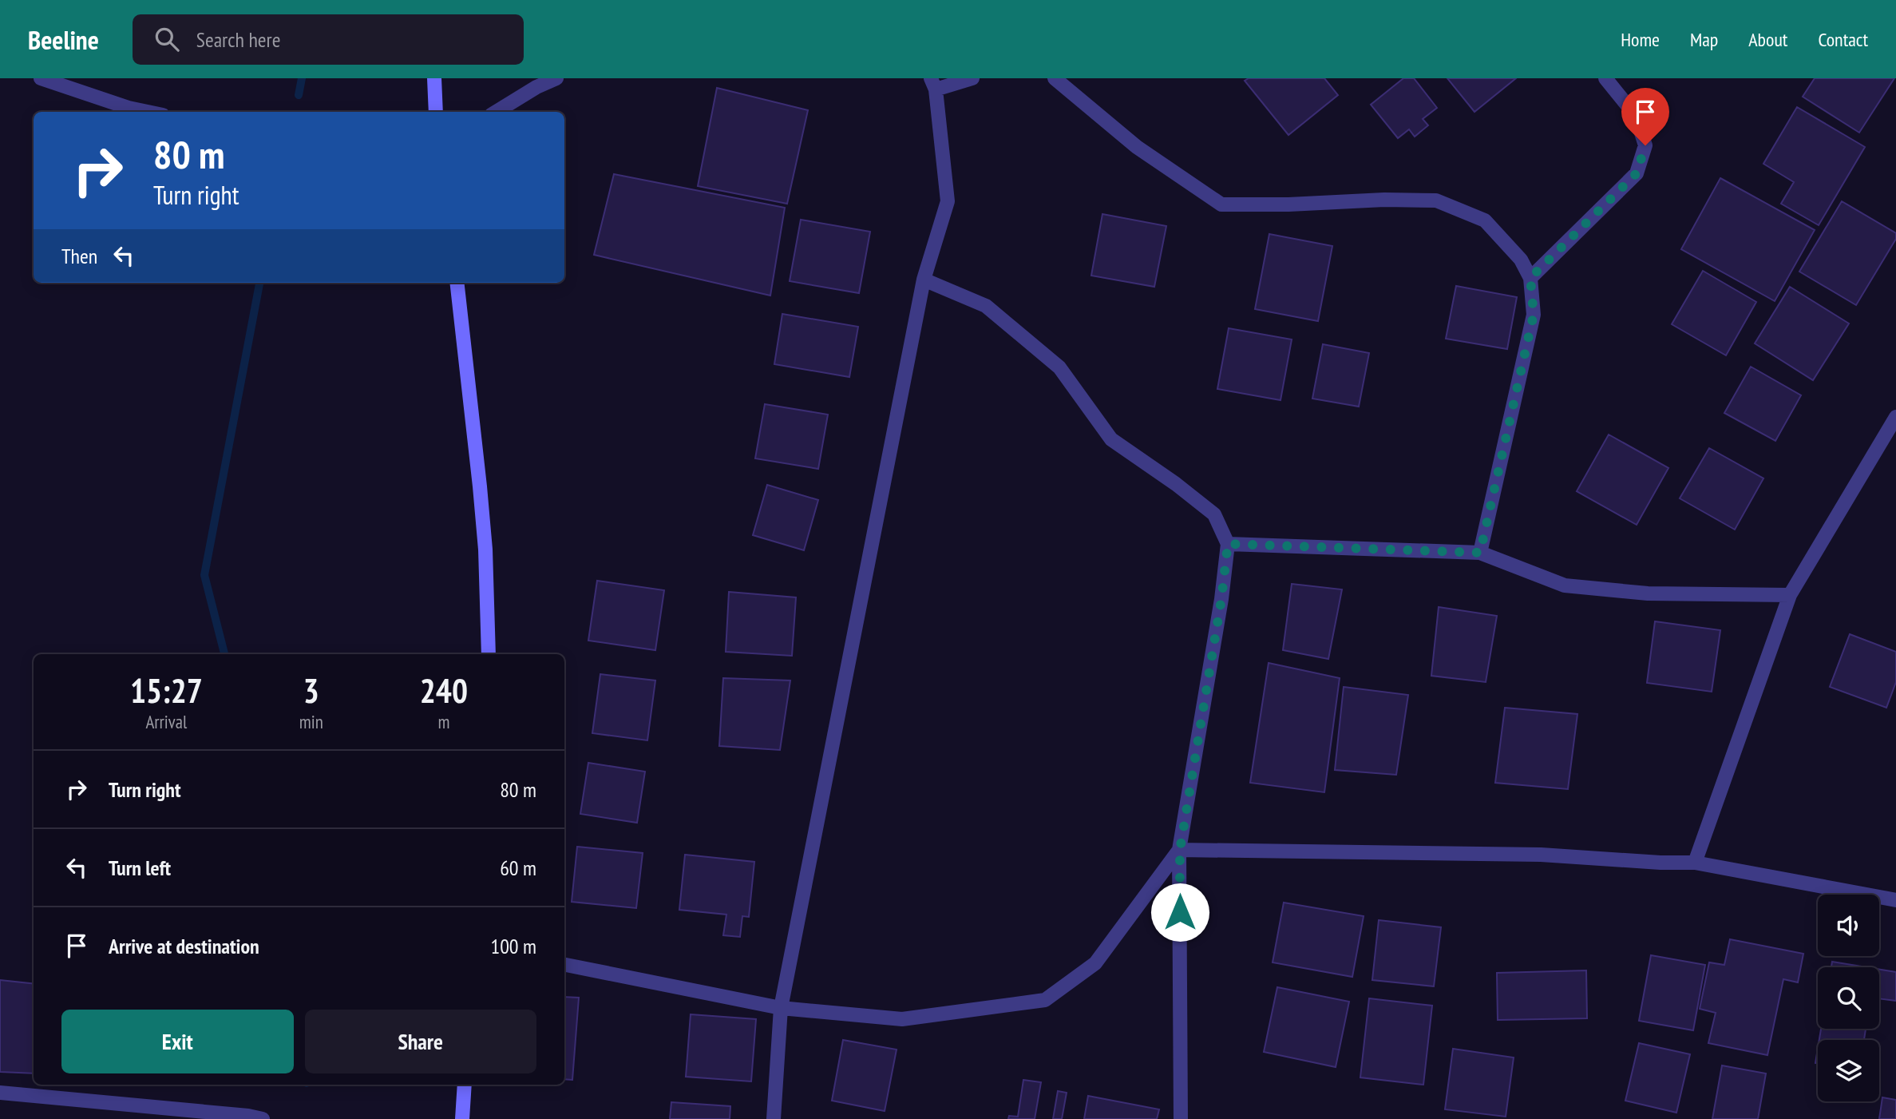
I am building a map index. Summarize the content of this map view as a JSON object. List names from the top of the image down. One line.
{"page":{"header":"Beeline","search":"Search here","nav":["Home","Map","About","Contact"],"turn":["80 m","Turn right"],"then":"Then","eta":["15:27","Arrival","3","min","240","m"],"list":[{"name":"Turn right","value":"80 m"},{"name":"Turn left","value":"60 m"},{"name":"Arrive at destination","value":"100 m"}],"buttons":["Exit","Share"]}}
